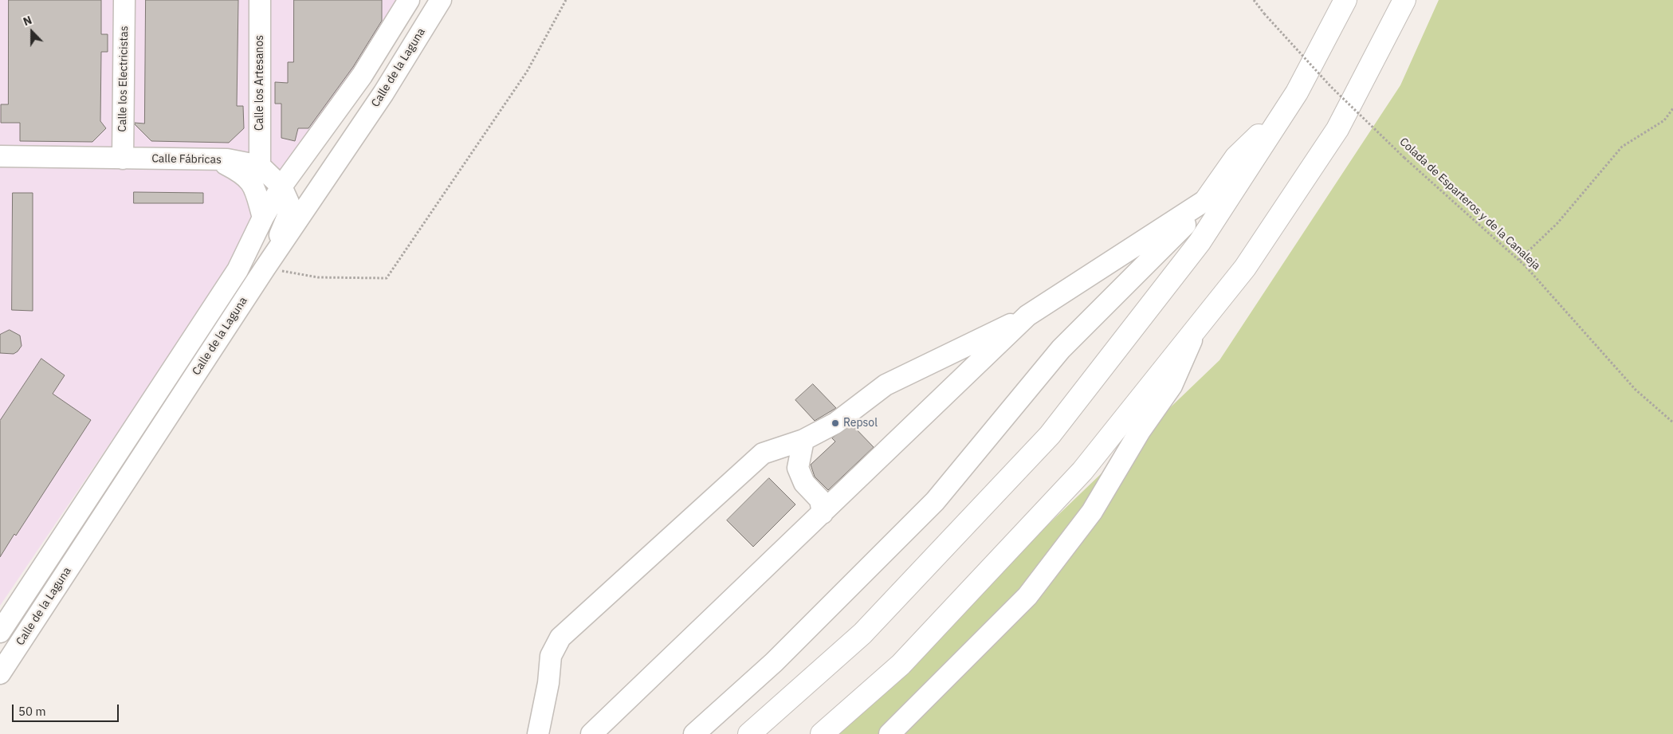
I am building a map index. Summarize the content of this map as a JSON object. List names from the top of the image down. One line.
{"streets":{"street":["Calle de la Laguna","Calle los Electricistas","Calle los Artesanos","Calle Fábricas"],"path":["Colada de Esparteros y de la Canaleja"]},"crossings":[["Calle los Electricistas","Calle Fábricas"],["Calle los Artesanos","Calle Fábricas"]],"places":["Repsol"],"scale_bar":"50 m","north":"top"}
